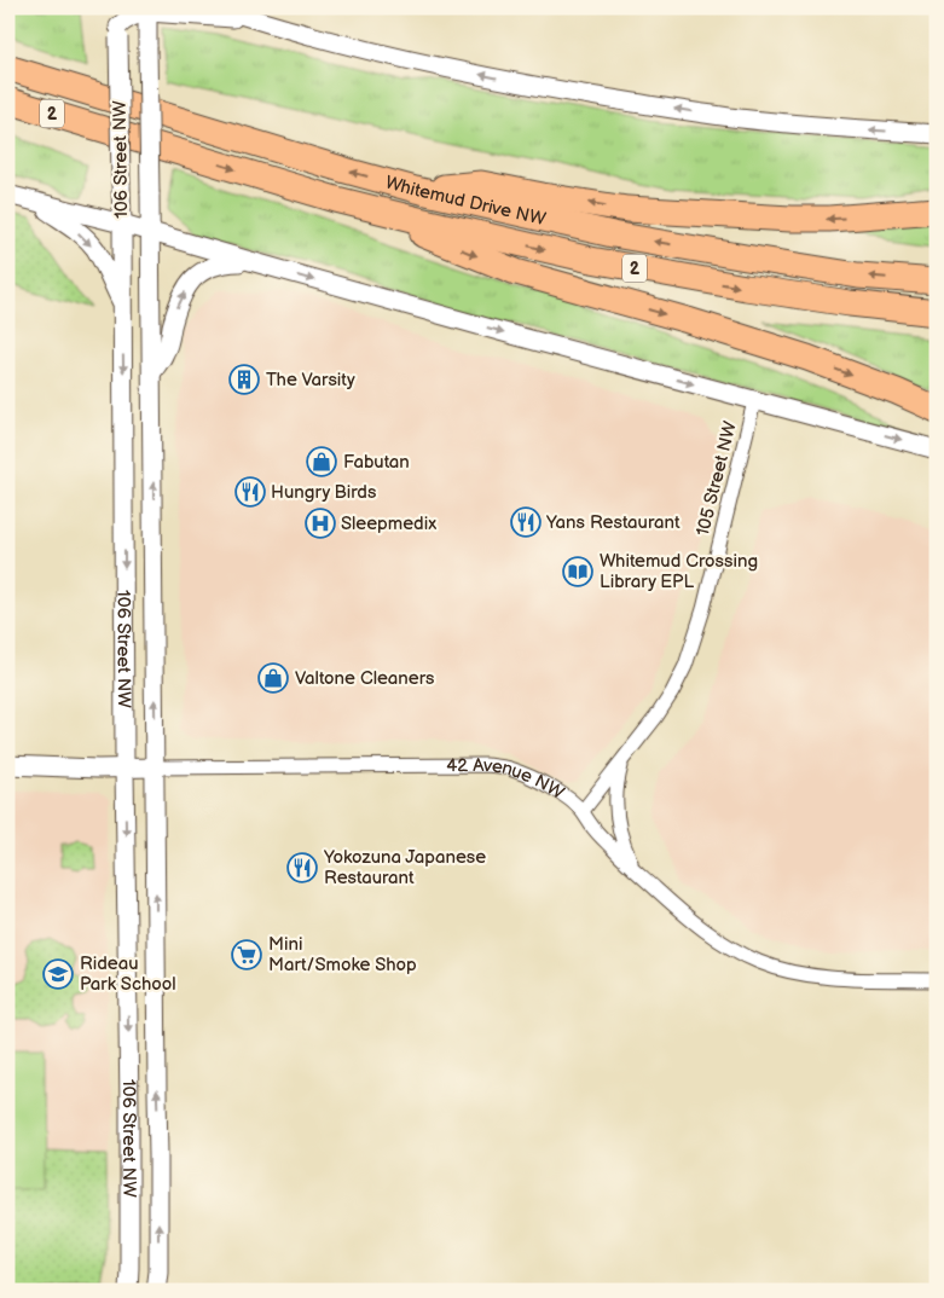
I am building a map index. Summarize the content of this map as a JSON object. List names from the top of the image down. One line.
{"streets":{"highway":["2","Whitemud Drive NW"],"street":["106 Street NW","105 Street NW","42 Avenue NW"]},"crossings":[["106 Street NW","42 Avenue NW"],["105 Street NW","42 Avenue NW"]],"places":{"building":["The Varsity"],"shop":["Fabutan","Valtone Cleaners"],"restaurant":["Hungry Birds","Yans Restaurant","Yokozuna Japanese Restaurant"],"hospital":["Sleepmedix"],"library":["Whitemud Crossing Library EPL"],"supermarket":["Mini Mart/Smoke Shop"],"school or university":["Rideau Park School"]}}
